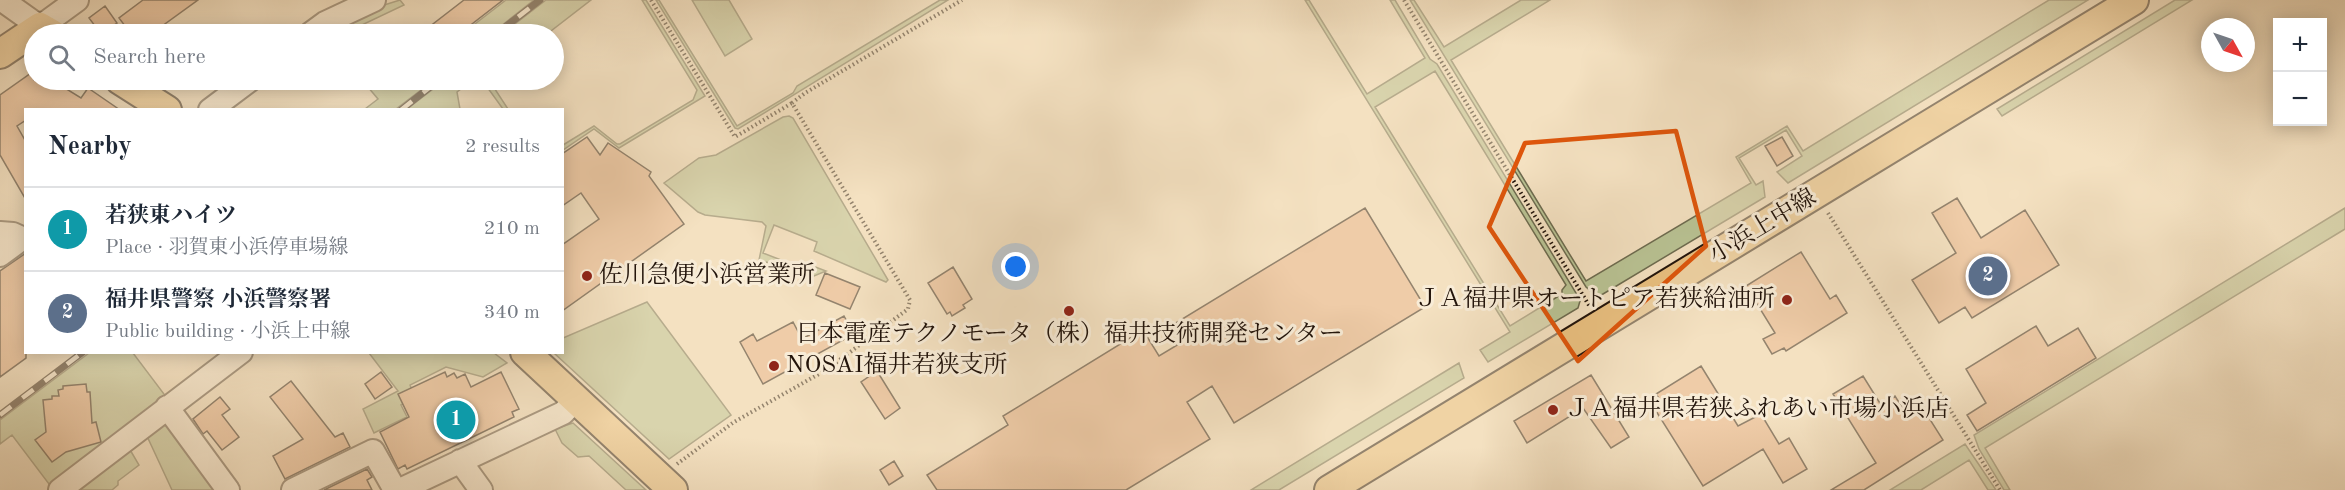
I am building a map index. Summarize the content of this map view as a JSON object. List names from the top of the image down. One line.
{"streets":{"main road":["小浜上中線"]},"places":["佐川急便小浜営業所","ＪＡ福井県オートピア若狭給油所","日本電産テクノモータ（株）福井技術開発センター","NOSAI福井若狭支所","ＪＡ福井県若狭ふれあい市場小浜店"],"north":"bottom right","page":{"map_buttons":["+","−"],"search":"Search here","heading":["Nearby","2 results"],"list":[{"mark":"1","name":"若狭東ハイツ","note":"Place · 羽賀東小浜停車場線","value":"210 m"},{"mark":"2","name":"福井県警察 小浜警察署","note":"Public building · 小浜上中線","value":"340 m"}],"pins":["2","1"]}}
